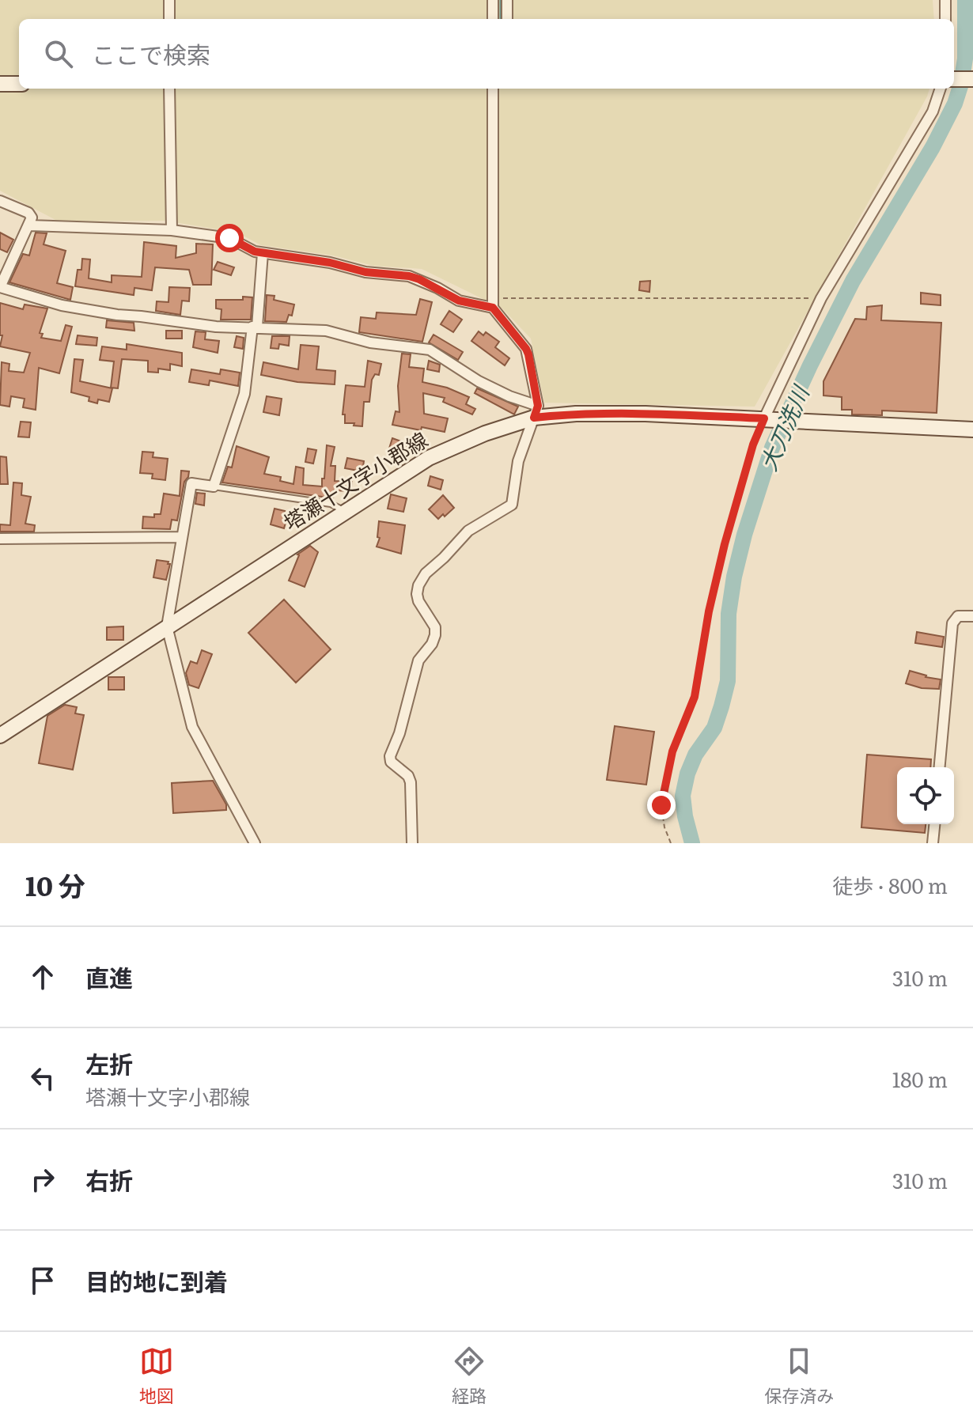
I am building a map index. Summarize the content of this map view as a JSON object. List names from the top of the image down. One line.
{"streets":{"main road":["塔瀬十文字小郡線"]},"water":["大刀洗川"],"page":{"search":"ここで検索","heading":["10 分","徒歩 · 800 m"],"list":[["直進","310 m"],["左折","塔瀬十文字小郡線","180 m"],["右折","310 m"],"目的地に到着"],"nav":["地図","経路","保存済み"]}}
